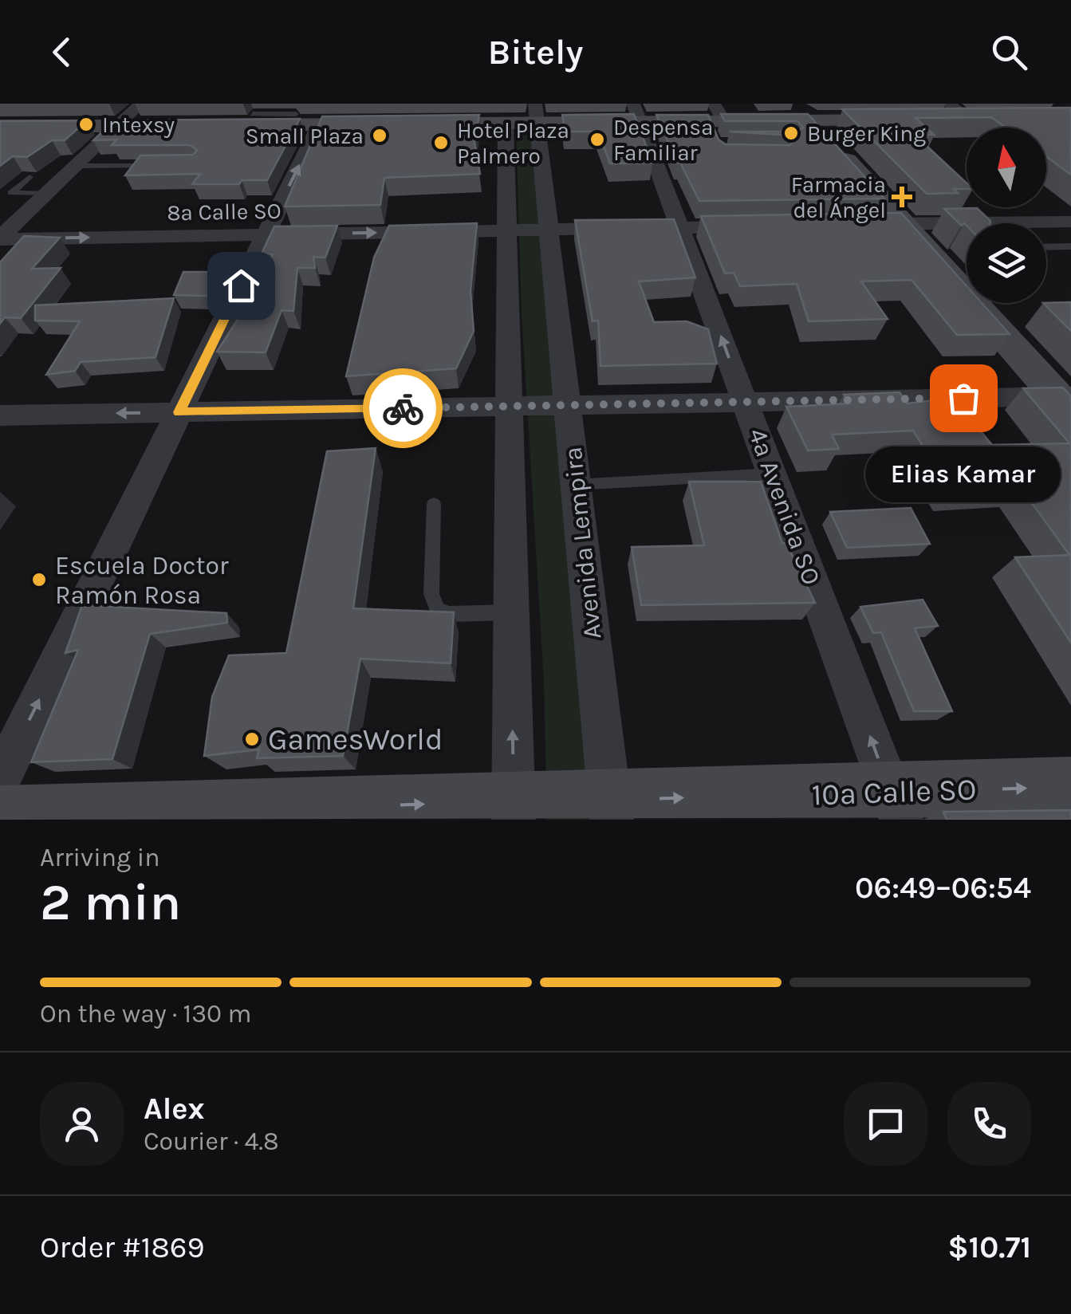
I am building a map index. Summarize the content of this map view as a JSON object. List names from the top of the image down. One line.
{"streets":{"main road":["10a Calle SO"],"street":["8a Calle SO","4a Avenida SO","Avenida Lempira"]},"crossings":[["8a Calle SO","4a Avenida SO"],["8a Calle SO","Avenida Lempira"],["4a Avenida SO","10a Calle SO"],["Avenida Lempira","10a Calle SO"]],"one_way":["10a Calle SO"],"places":{"other":["Intexsy","Burger King","Small Plaza","Despensa Familiar","Hotel Plaza Palmero","Elias Kamar","Escuela Doctor Ramón Rosa","GamesWorld"],"health":["Farmacia del Ángel"]},"north":"top","page":{"header":"Bitely","bubble":"Elias Kamar","heading":["2 min","Arriving in","06:49–06:54"],"panel":["Alex","Courier · 4.8","Order #1869","$10.71"],"bar":"On the way · 130 m"}}
